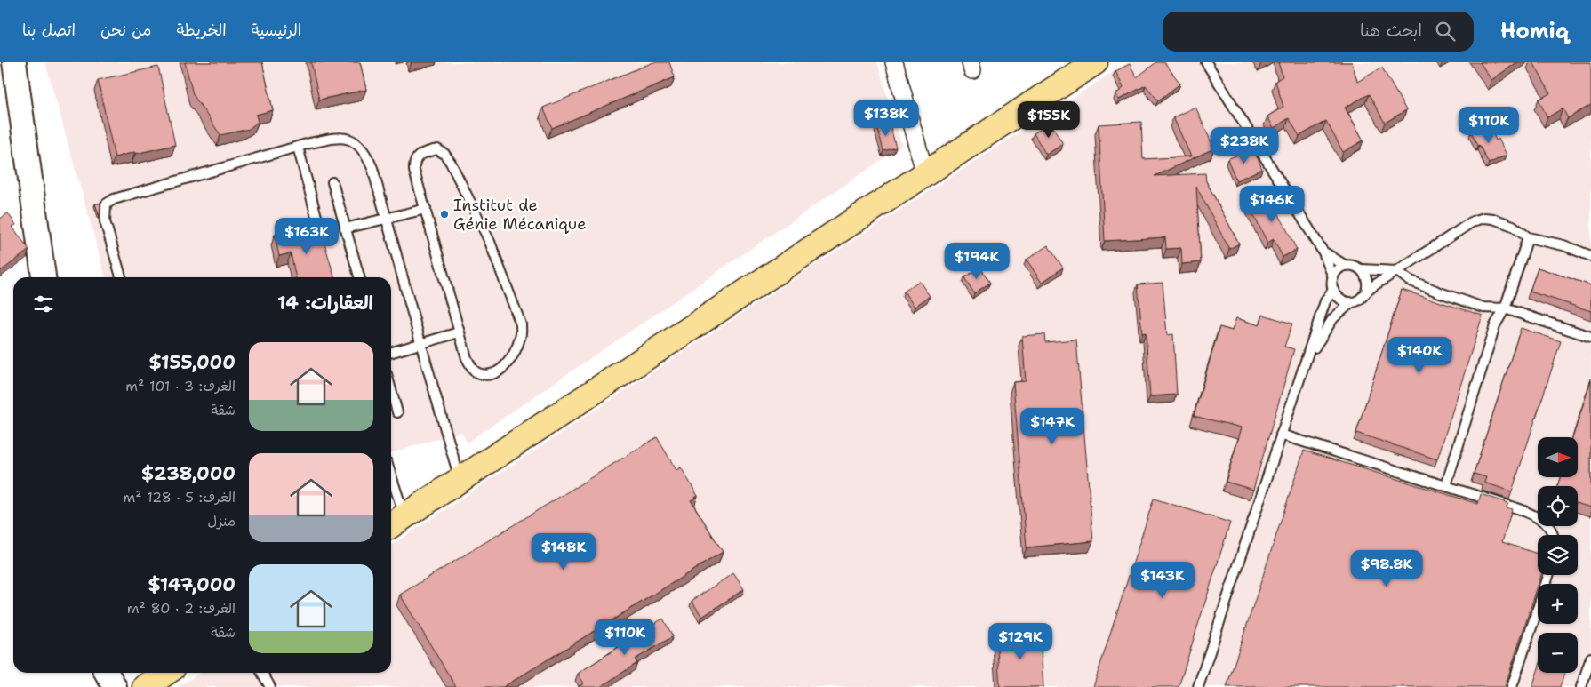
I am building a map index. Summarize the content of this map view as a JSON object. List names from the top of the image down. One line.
{"places":["Institut de Génie Mécanique"],"north":"right","page":{"header":"Homiq","search":"ابحث هنا","nav":["الرئيسية","الخريطة","من نحن","اتصل بنا"],"price":["$138K","$155K","$110K","$238K","$146K","$163K","$194K","$140K","$147K","$148K","$98.8K","$143K","$110K","$129K"],"heading":"العقارات: 14","list":[{"name":"$155,000","note":"الغرف: 3 · 101 m² · شقة"},{"name":"$238,000","note":"الغرف: 5 · 128 m² · منزل"},{"name":"$147,000","note":"الغرف: 2 · 80 m² · شقة"}],"map_buttons":["+","−"]}}
